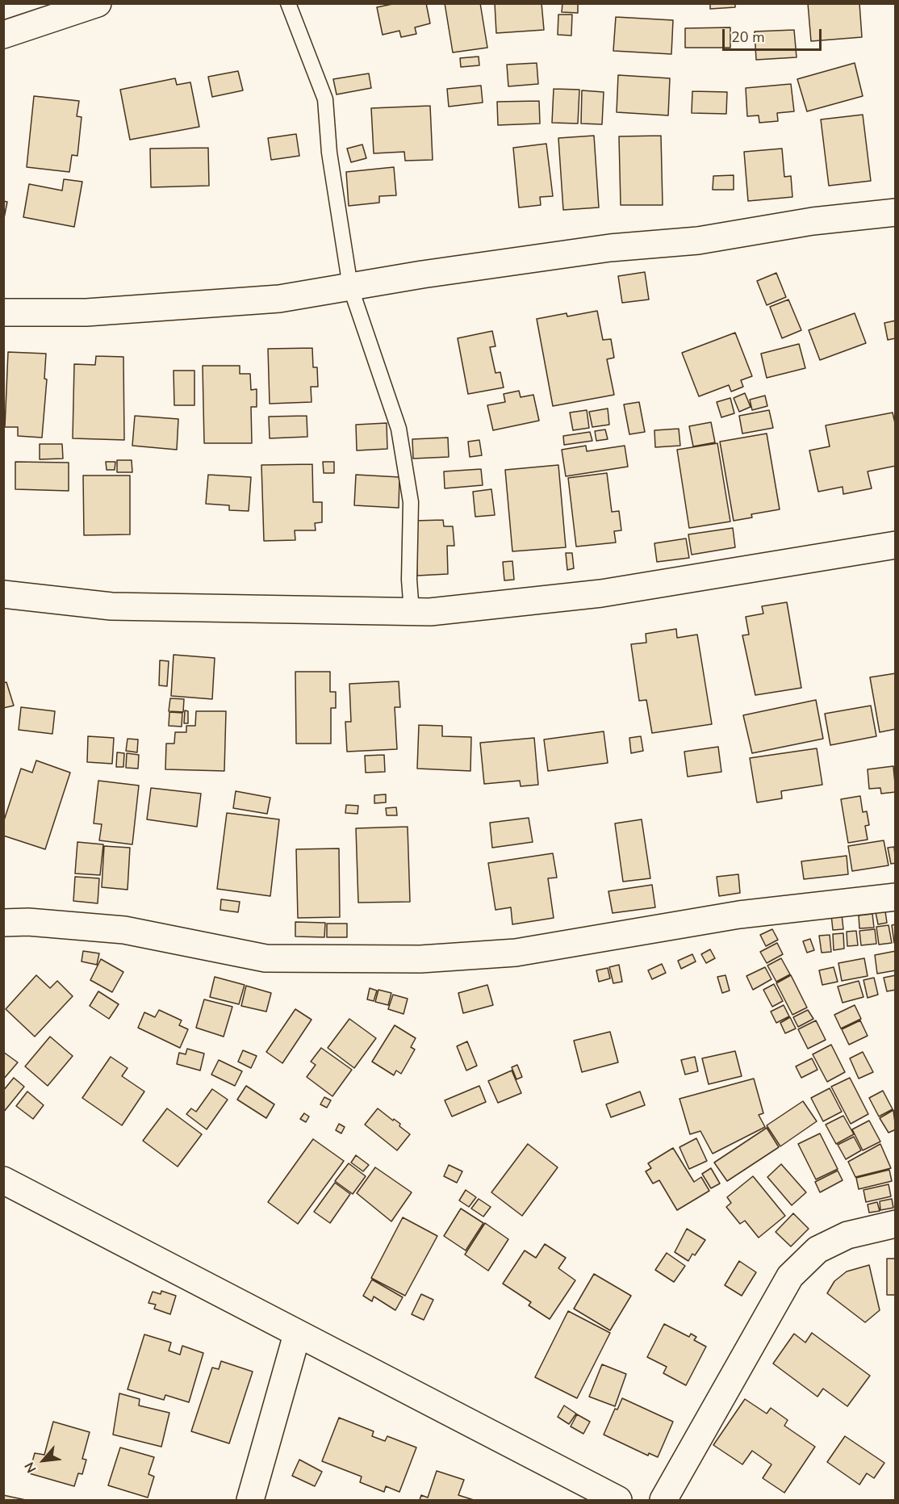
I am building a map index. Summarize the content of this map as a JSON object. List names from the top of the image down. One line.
{"scale_bar":"20 m","north":"bottom left"}
